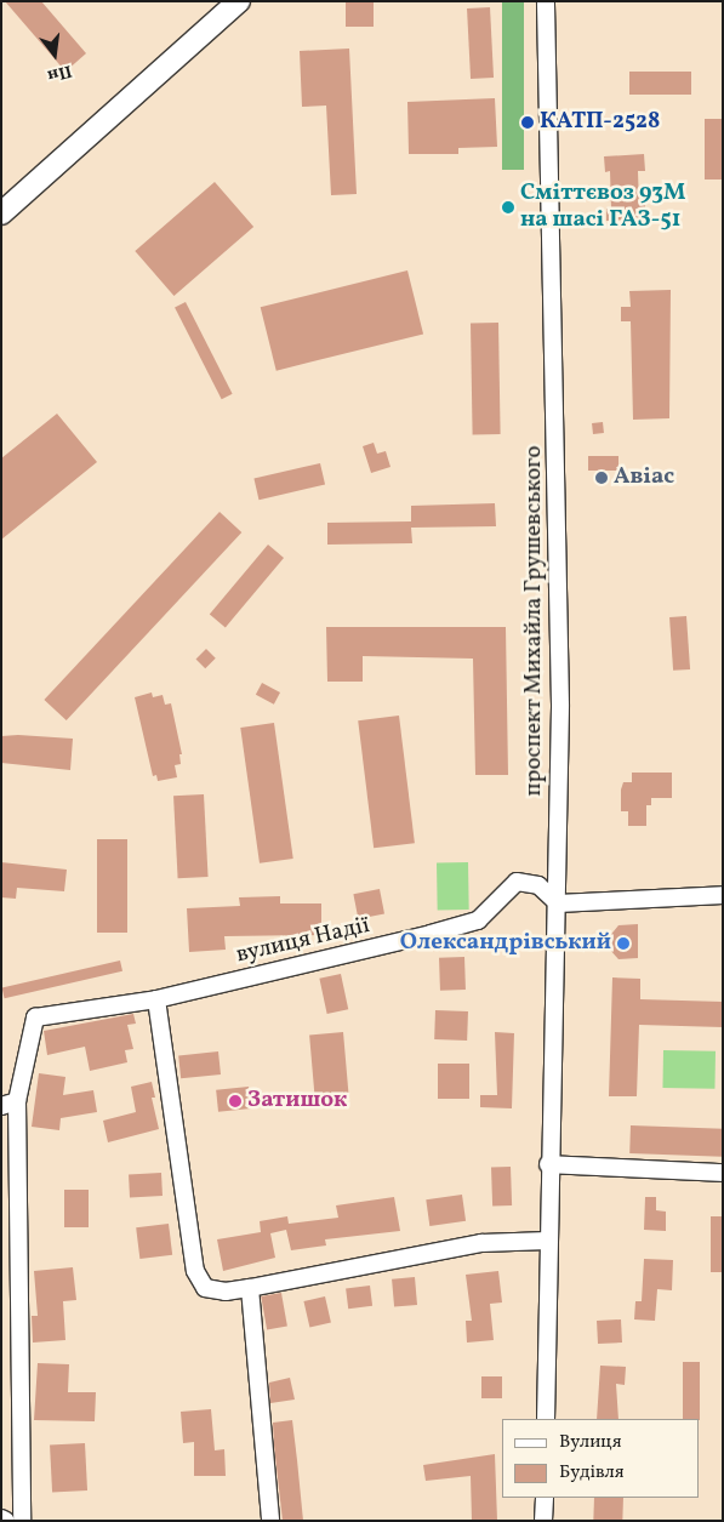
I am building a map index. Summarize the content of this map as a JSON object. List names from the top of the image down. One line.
{"streets":{"street":["проспект Михайла Грушевського","вулиця Надії"]},"crossings":[["проспект Михайла Грушевського","вулиця Надії"]],"places":["КАТП-2528","Сміттєвоз 93М на шасі ГАЗ-51","Авіас","Олександрівський","Затишок"],"legend":["Вулиця","Будівля"],"north":"bottom"}
